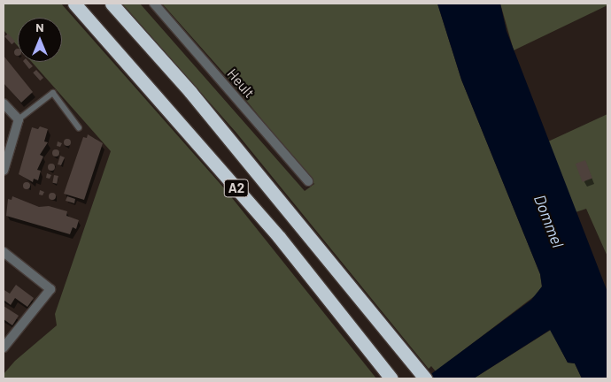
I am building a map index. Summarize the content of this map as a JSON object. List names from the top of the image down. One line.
{"streets":{"highway":["A2"],"street":["Heult"]},"water":["Dommel"],"north":"top"}
